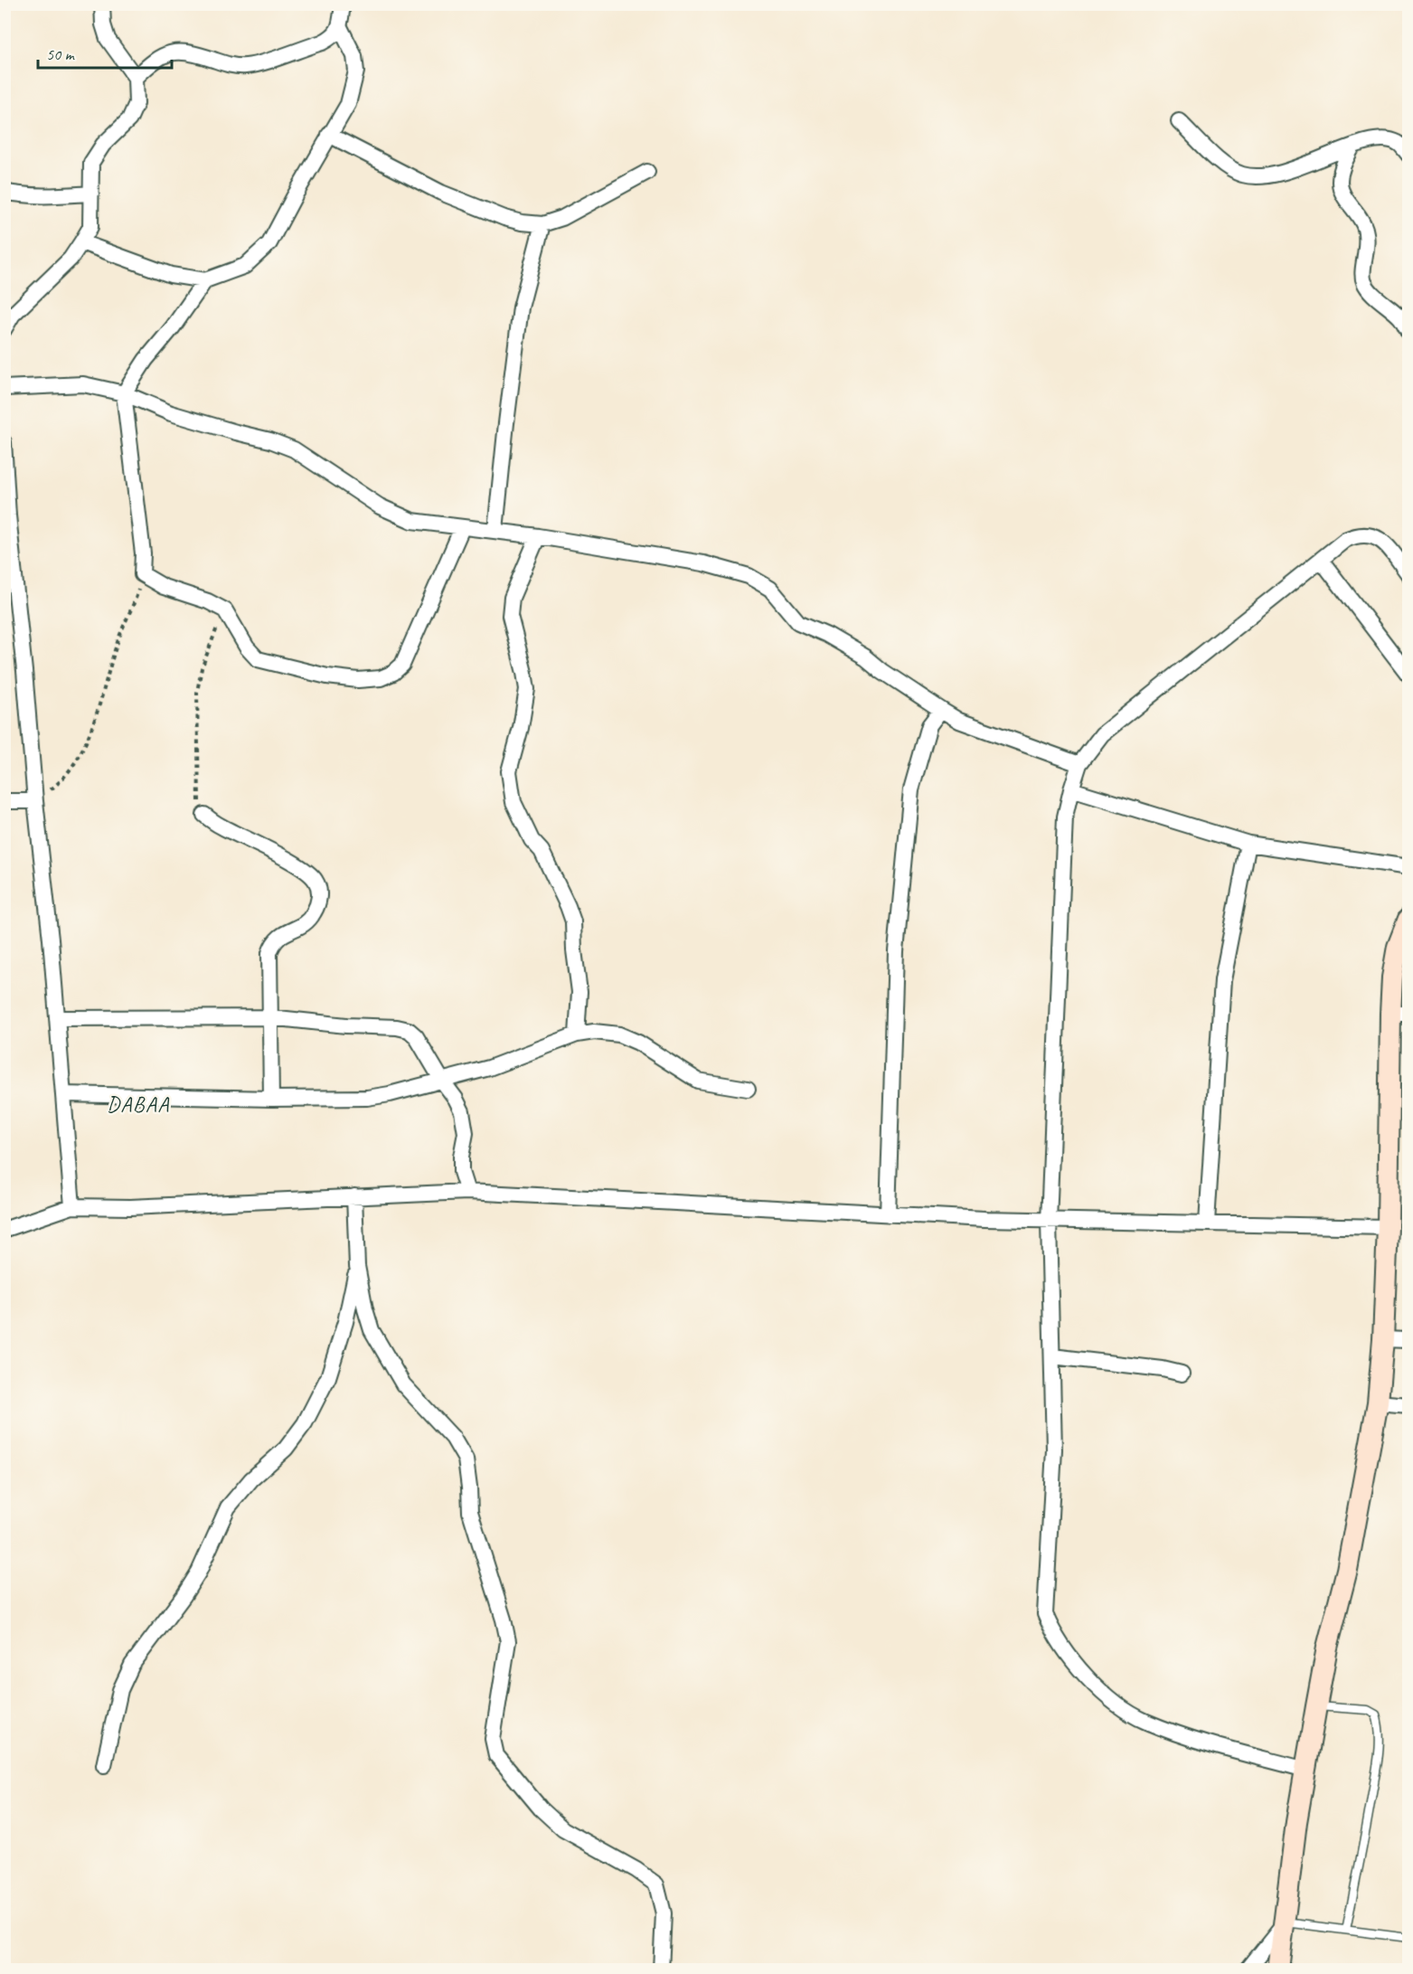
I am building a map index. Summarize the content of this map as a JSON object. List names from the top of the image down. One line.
{"districts":["DABAA"],"scale_bar":"50 m"}
